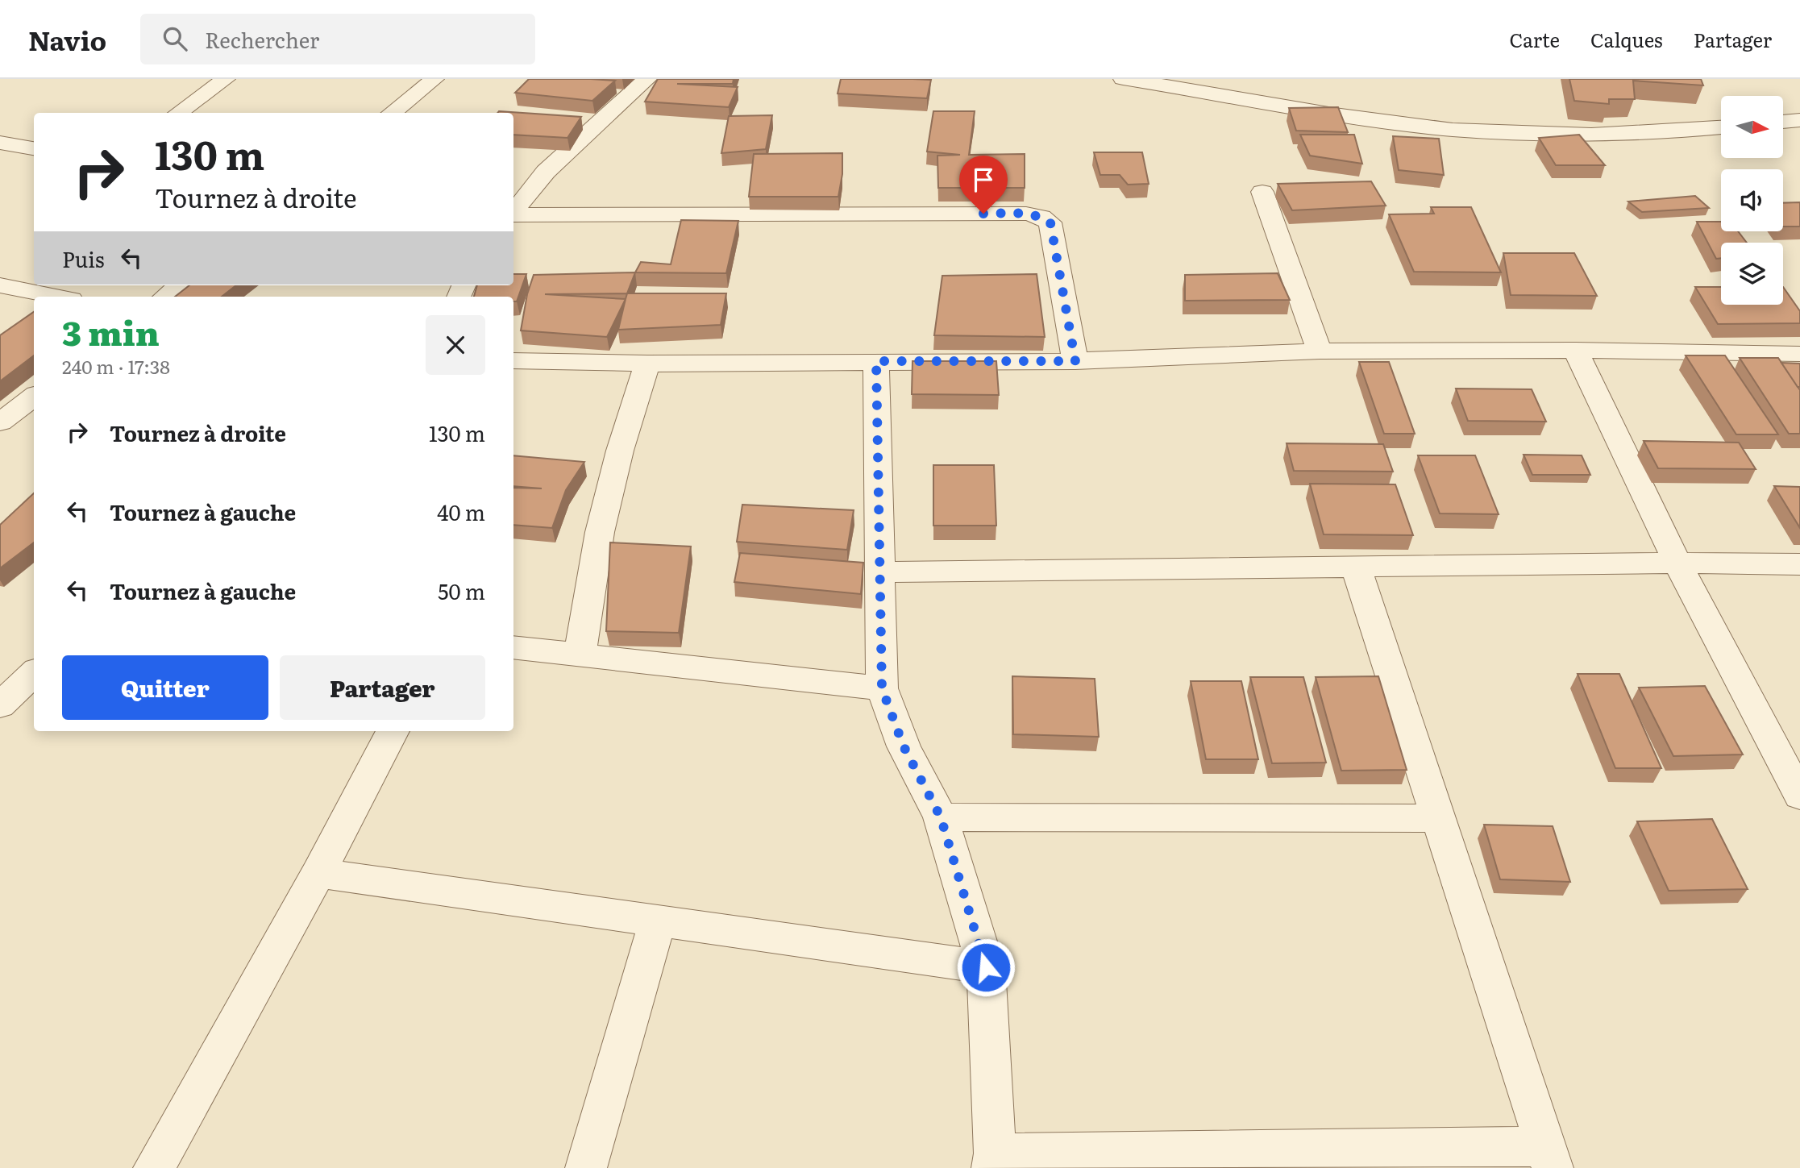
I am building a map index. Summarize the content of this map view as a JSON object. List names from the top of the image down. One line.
{"north":"right","page":{"header":"Navio","search":"Rechercher","nav":["Carte","Calques","Partager"],"turn":["130 m","Tournez à droite"],"then":"Puis","heading":["3 min","240 m · 17:38"],"list":[{"name":"Tournez à droite","value":"130 m"},{"name":"Tournez à gauche","value":"40 m"},{"name":"Tournez à gauche","value":"50 m"}],"buttons":["Quitter","Partager"]}}
